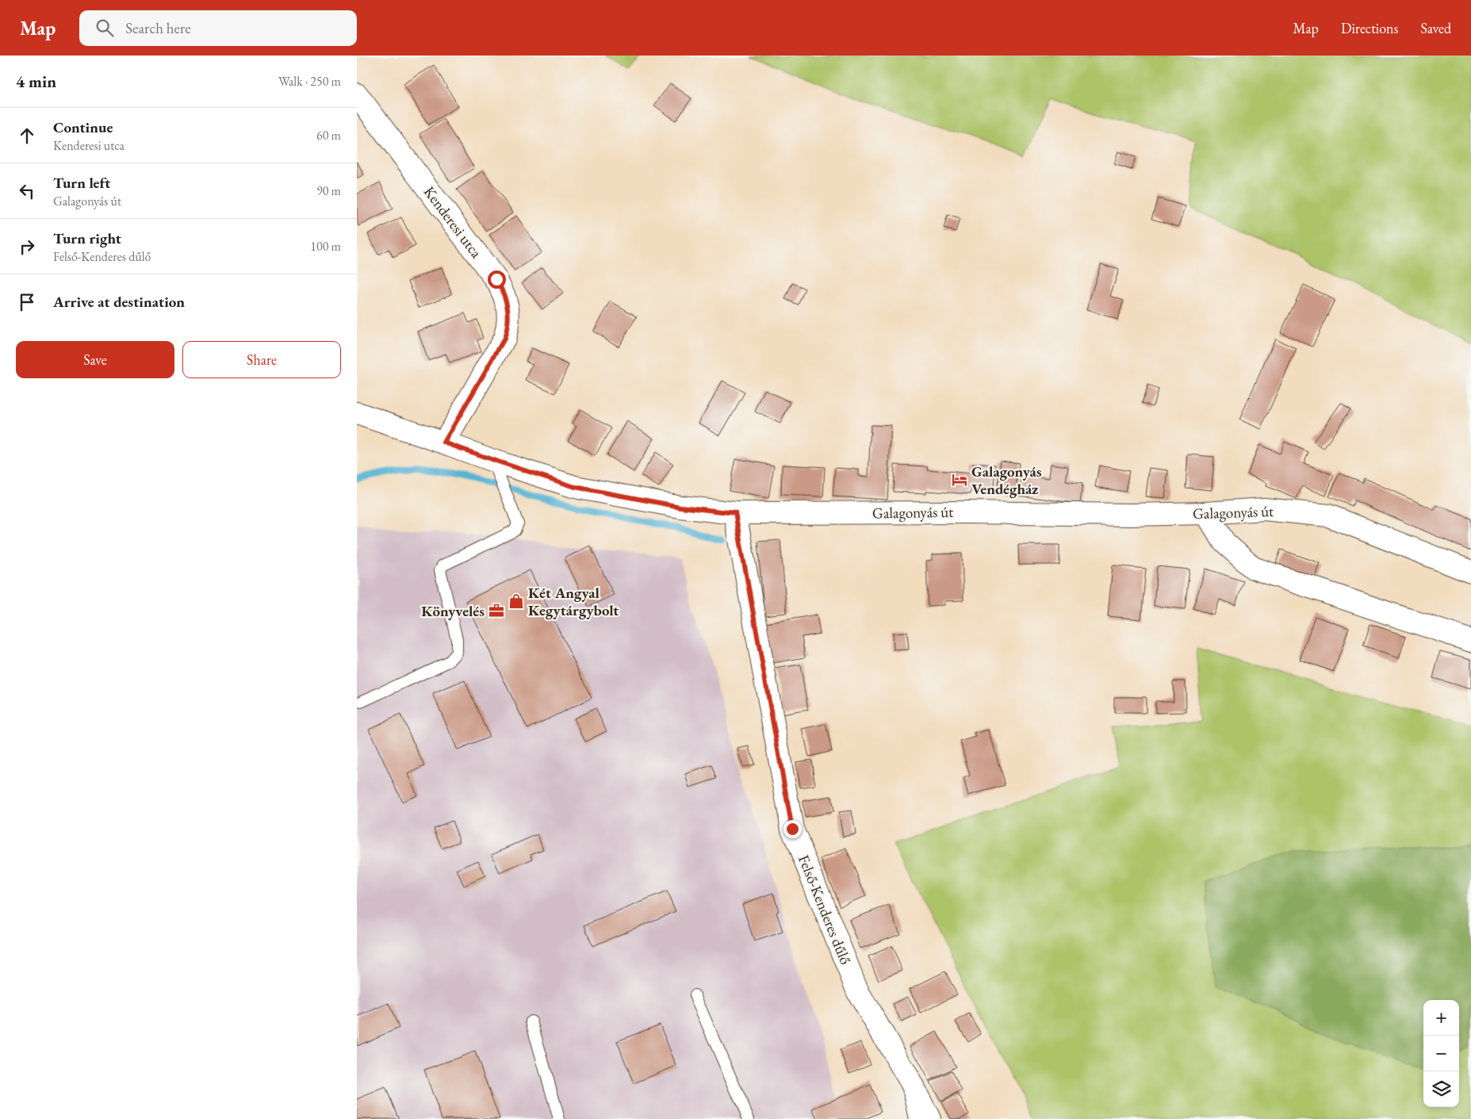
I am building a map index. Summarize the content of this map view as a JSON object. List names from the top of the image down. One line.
{"streets":{"street":["Kenderesi utca","Galagonyás út","Felső-Kenderes dűlő"]},"crossings":[["Kenderesi utca","Galagonyás út"],["Galagonyás út","Felső-Kenderes dűlő"]],"places":{"hotel":["Galagonyás Vendégház"],"shop":["Két Angyal Kegytárgybolt"],"office":["Könyvelés"]},"page":{"header":"Map","search":"Search here","nav":["Map","Directions","Saved"],"heading":["4 min","Walk · 250 m"],"list":[["Continue","Kenderesi utca","60 m"],["Turn left","Galagonyás út","90 m"],["Turn right","Felső-Kenderes dűlő","100 m"],"Arrive at destination"],"buttons":["Save","Share"],"map_buttons":["+","−"]}}
